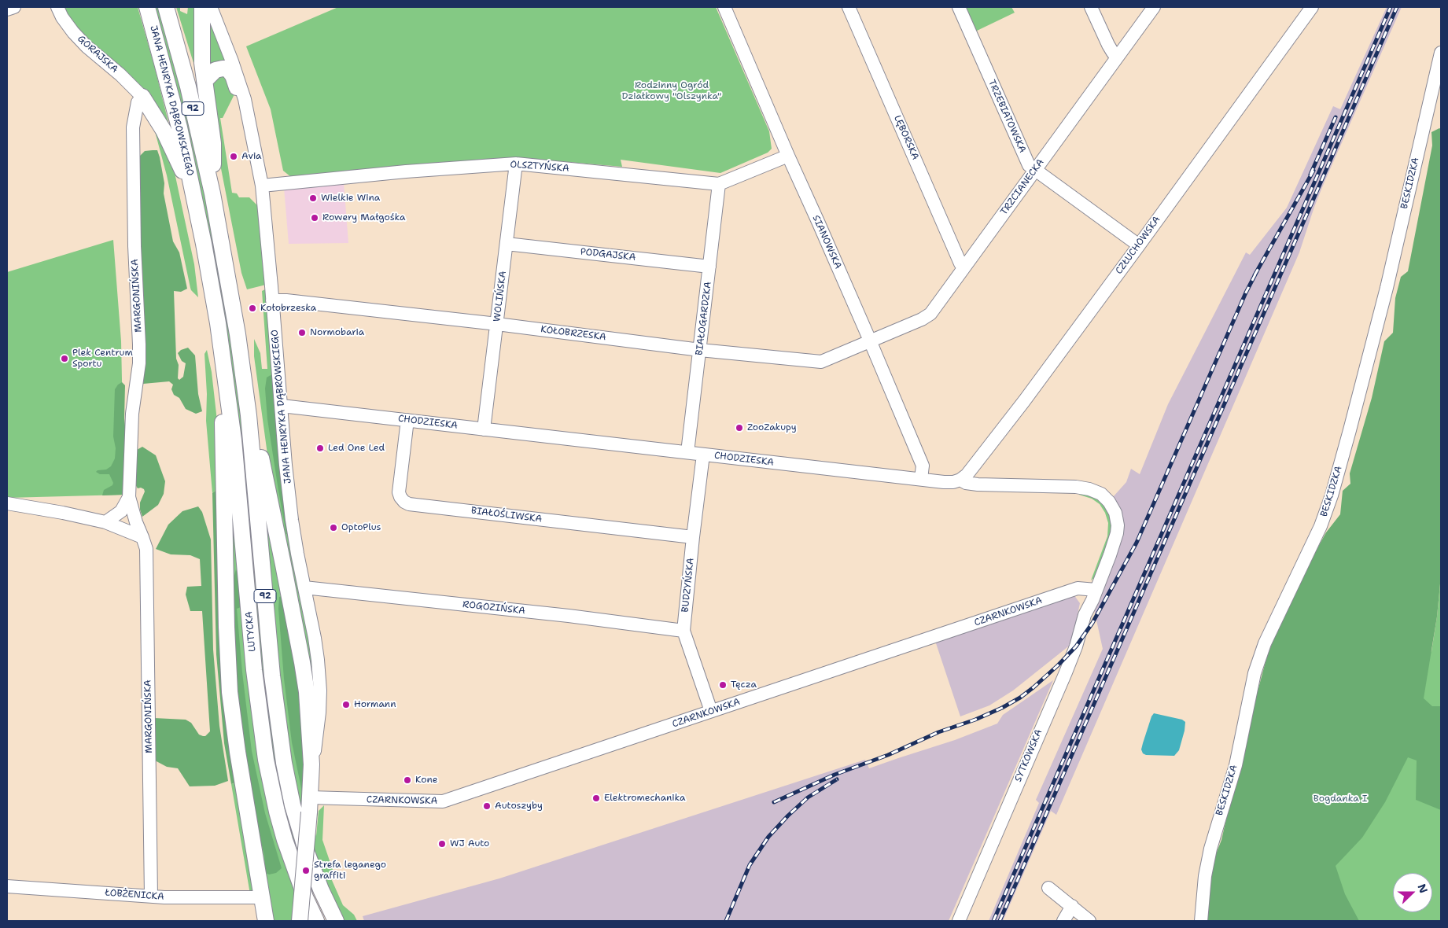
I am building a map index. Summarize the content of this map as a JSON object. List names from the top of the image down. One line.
{"streets":{"main road":["JANA HENRYKA DĄBROWSKIEGO","92","LUTYCKA"],"street":["GORAJSKA","TRZEBIATOWSKA","LĘBORSKA","OLSZTYŃSKA","BESKIDZKA","TRZCIANECKA","SIANOWSKA","CZŁUCHOWSKA","PODGAJSKA","MARGONIŃSKA","WOLIŃSKA","BIAŁOGARDZKA","KOŁOBRZESKA","CHODZIESKA","BIAŁOŚLIWSKA","BUDZYŃSKA","ROGOZIŃSKA","CZARNKOWSKA","SYTKOWSKA","ŁOBŻENICKA"]},"crossings":[["GORAJSKA","MARGONIŃSKA"],["JANA HENRYKA DĄBROWSKIEGO","OLSZTYŃSKA"],["JANA HENRYKA DĄBROWSKIEGO","KOŁOBRZESKA"],["JANA HENRYKA DĄBROWSKIEGO","CHODZIESKA"],["JANA HENRYKA DĄBROWSKIEGO","ROGOZIŃSKA"],["JANA HENRYKA DĄBROWSKIEGO","LUTYCKA"],["TRZEBIATOWSKA","TRZCIANECKA"],["TRZEBIATOWSKA","CZŁUCHOWSKA"],["LĘBORSKA","TRZCIANECKA"],["OLSZTYŃSKA","SIANOWSKA"],["OLSZTYŃSKA","WOLIŃSKA"],["OLSZTYŃSKA","BIAŁOGARDZKA"],["TRZCIANECKA","SIANOWSKA"],["TRZCIANECKA","KOŁOBRZESKA"],["SIANOWSKA","KOŁOBRZESKA"],["SIANOWSKA","CHODZIESKA"],["CZŁUCHOWSKA","CHODZIESKA"],["PODGAJSKA","WOLIŃSKA"],["PODGAJSKA","BIAŁOGARDZKA"],["MARGONIŃSKA","ŁOBŻENICKA"],["WOLIŃSKA","KOŁOBRZESKA"],["WOLIŃSKA","CHODZIESKA"],["BIAŁOGARDZKA","KOŁOBRZESKA"],["BIAŁOGARDZKA","CHODZIESKA"],["CHODZIESKA","BIAŁOŚLIWSKA"],["CHODZIESKA","BUDZYŃSKA"],["CHODZIESKA","CZARNKOWSKA"],["CHODZIESKA","SYTKOWSKA"],["BIAŁOŚLIWSKA","BUDZYŃSKA"],["BUDZYŃSKA","ROGOZIŃSKA"],["BUDZYŃSKA","CZARNKOWSKA"],["CZARNKOWSKA","SYTKOWSKA"]],"parks":["Rodzinny Ogród Działkowy \"Olszynka\"","Bogdanka I"],"places":["Avia","Wielkie Wina","Rowery Małgośka","Kołobrzeska","Normobaria","Plek Centrum Sportu","ZooZakupy","Led One Led","OptoPlus","Tęcza","Hormann","Kone","Elektromechanika","Autoszyby","WJ Auto","Strefa leganego graffiti"],"north":"right"}
